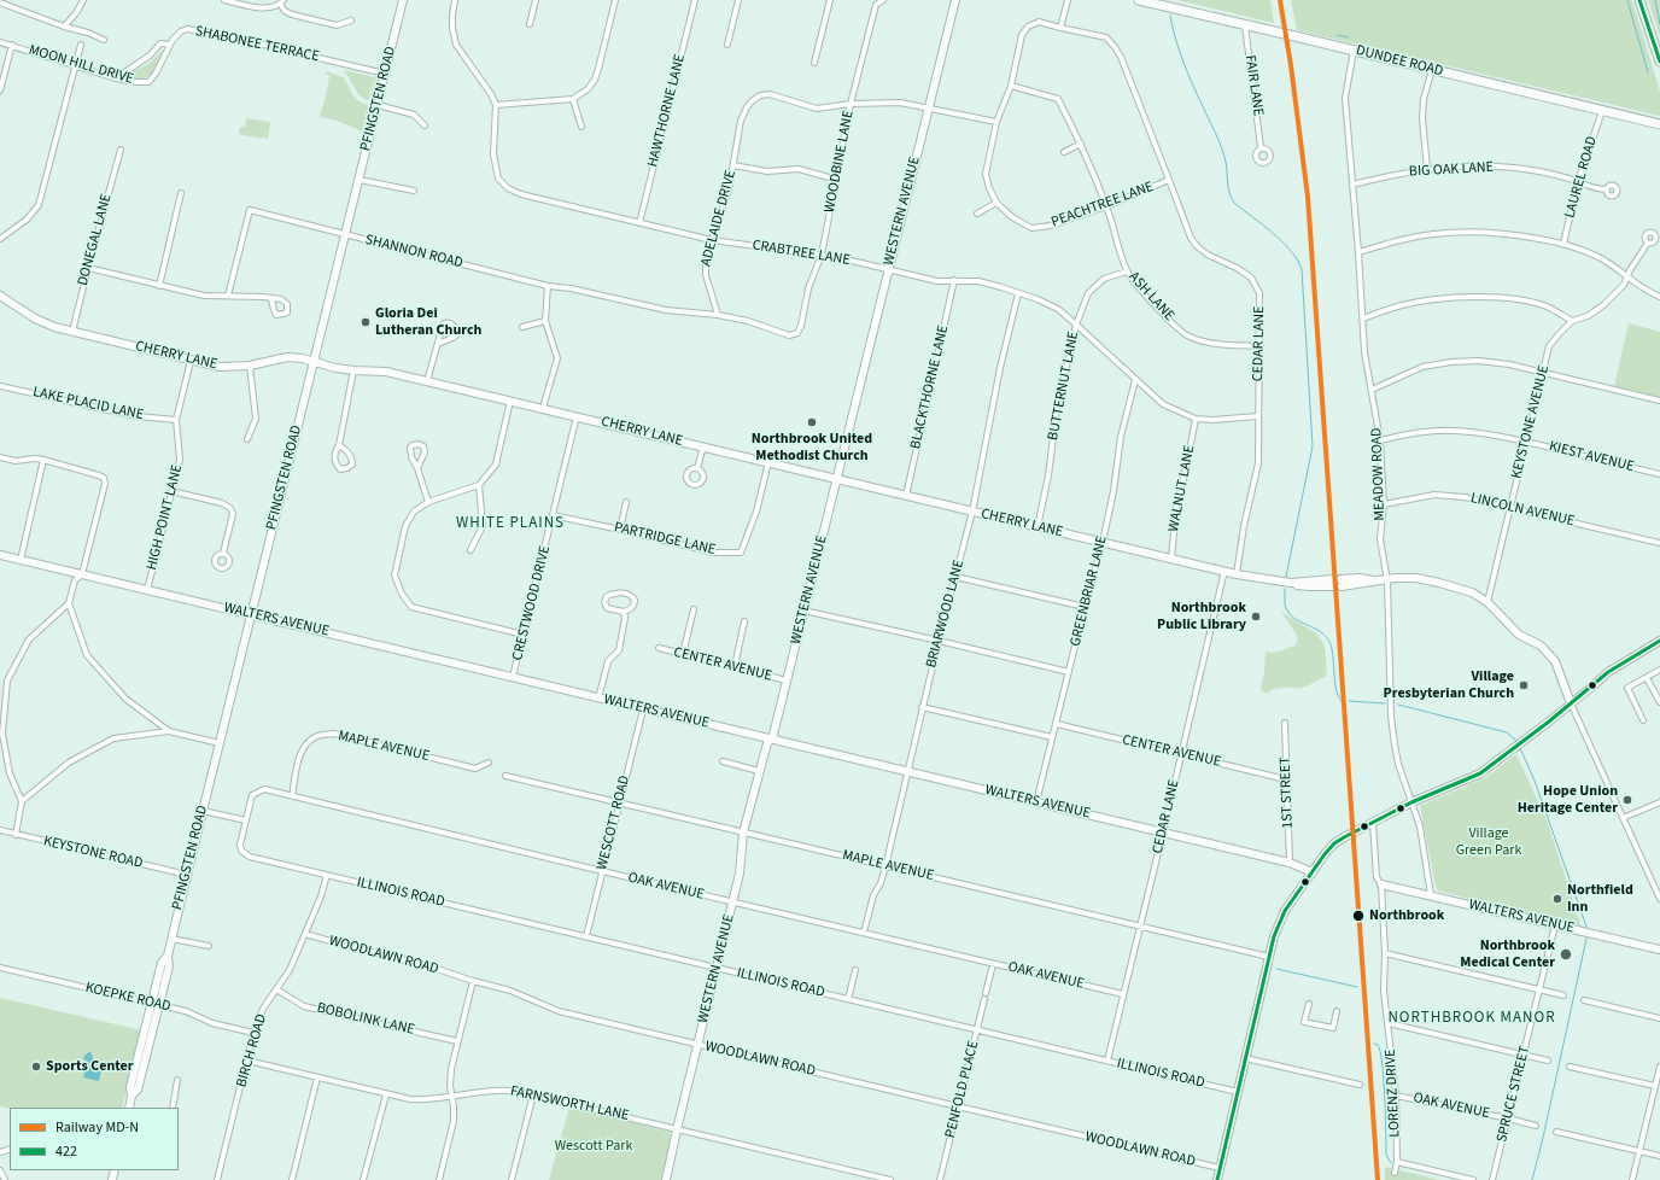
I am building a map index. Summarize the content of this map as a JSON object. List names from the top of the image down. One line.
{"streets":{"main road":["DUNDEE ROAD"],"street":["SHABONEE TERRACE","MOON HILL DRIVE","FAIR LANE","PFINGSTEN ROAD","HAWTHORNE LANE","WOODBINE LANE","BIG OAK LANE","LAUREL ROAD","PEACHTREE LANE","WESTERN AVENUE","ADELAIDE DRIVE","DONEGAL LANE","SHANNON ROAD","CRABTREE LANE","ASH LANE","CEDAR LANE","CHERRY LANE","BUTTERNUT LANE","BLACKTHORNE LANE","LAKE PLACID LANE","KEYSTONE AVENUE","KIEST AVENUE","MEADOW ROAD","WALNUT LANE","LINCOLN AVENUE","HIGH POINT LANE","PARTRIDGE LANE","GREENBRIAR LANE","CRESTWOOD DRIVE","BRIARWOOD LANE","WALTERS AVENUE","CENTER AVENUE","MAPLE AVENUE","1ST STREET","WESCOTT ROAD","KEYSTONE ROAD","OAK AVENUE","ILLINOIS ROAD","WOODLAWN ROAD","KOEPKE ROAD","BOBOLINK LANE","BIRCH ROAD","PENFOLD PLACE","LORENZ DRIVE","SPRUCE STREET","FARNSWORTH LANE"]},"crossings":[["SHABONEE TERRACE","MOON HILL DRIVE"],["SHABONEE TERRACE","PFINGSTEN ROAD"],["DUNDEE ROAD","FAIR LANE"],["DUNDEE ROAD","LAUREL ROAD"],["DUNDEE ROAD","MEADOW ROAD"],["PFINGSTEN ROAD","SHANNON ROAD"],["PFINGSTEN ROAD","CHERRY LANE"],["PFINGSTEN ROAD","WALTERS AVENUE"],["PFINGSTEN ROAD","KEYSTONE ROAD"],["PFINGSTEN ROAD","KOEPKE ROAD"],["HAWTHORNE LANE","CRABTREE LANE"],["WOODBINE LANE","ADELAIDE DRIVE"],["WOODBINE LANE","SHANNON ROAD"],["WOODBINE LANE","CRABTREE LANE"],["BIG OAK LANE","LAUREL ROAD"],["BIG OAK LANE","MEADOW ROAD"],["PEACHTREE LANE","ASH LANE"],["PEACHTREE LANE","CEDAR LANE"],["WESTERN AVENUE","CRABTREE LANE"],["WESTERN AVENUE","CHERRY LANE"],["WESTERN AVENUE","WALTERS AVENUE"],["WESTERN AVENUE","CENTER AVENUE"],["WESTERN AVENUE","MAPLE AVENUE"],["WESTERN AVENUE","OAK AVENUE"],["WESTERN AVENUE","ILLINOIS ROAD"],["WESTERN AVENUE","WOODLAWN ROAD"],["WESTERN AVENUE","FARNSWORTH LANE"],["ADELAIDE DRIVE","SHANNON ROAD"],["ADELAIDE DRIVE","CRABTREE LANE"],["DONEGAL LANE","CHERRY LANE"],["CRABTREE LANE","CEDAR LANE"],["CRABTREE LANE","BUTTERNUT LANE"],["CRABTREE LANE","BLACKTHORNE LANE"],["CRABTREE LANE","WALNUT LANE"],["CRABTREE LANE","GREENBRIAR LANE"],["CRABTREE LANE","BRIARWOOD LANE"],["ASH LANE","CEDAR LANE"],["ASH LANE","BUTTERNUT LANE"],["CEDAR LANE","CHERRY LANE"],["CEDAR LANE","WALTERS AVENUE"],["CEDAR LANE","CENTER AVENUE"],["CEDAR LANE","MAPLE AVENUE"],["CEDAR LANE","OAK AVENUE"],["CEDAR LANE","ILLINOIS ROAD"],["CHERRY LANE","BUTTERNUT LANE"],["CHERRY LANE","BLACKTHORNE LANE"],["CHERRY LANE","KEYSTONE AVENUE"],["CHERRY LANE","MEADOW ROAD"],["CHERRY LANE","WALNUT LANE"],["CHERRY LANE","HIGH POINT LANE"],["CHERRY LANE","PARTRIDGE LANE"],["CHERRY LANE","GREENBRIAR LANE"],["CHERRY LANE","CRESTWOOD DRIVE"],["CHERRY LANE","BRIARWOOD LANE"],["LAKE PLACID LANE","HIGH POINT LANE"],["KEYSTONE AVENUE","KIEST AVENUE"],["KEYSTONE AVENUE","LINCOLN AVENUE"],["KIEST AVENUE","MEADOW ROAD"],["MEADOW ROAD","LINCOLN AVENUE"],["MEADOW ROAD","WALTERS AVENUE"],["HIGH POINT LANE","WALTERS AVENUE"],["PARTRIDGE LANE","CRESTWOOD DRIVE"],["GREENBRIAR LANE","WALTERS AVENUE"],["GREENBRIAR LANE","CENTER AVENUE"],["CRESTWOOD DRIVE","WALTERS AVENUE"],["BRIARWOOD LANE","WALTERS AVENUE"],["BRIARWOOD LANE","MAPLE AVENUE"],["BRIARWOOD LANE","OAK AVENUE"],["WALTERS AVENUE","1ST STREET"],["WALTERS AVENUE","WESCOTT ROAD"],["WALTERS AVENUE","LORENZ DRIVE"],["WALTERS AVENUE","SPRUCE STREET"],["CENTER AVENUE","1ST STREET"],["MAPLE AVENUE","WESCOTT ROAD"],["MAPLE AVENUE","OAK AVENUE"],["WESCOTT ROAD","OAK AVENUE"],["WESCOTT ROAD","ILLINOIS ROAD"],["OAK AVENUE","ILLINOIS ROAD"],["OAK AVENUE","PENFOLD PLACE"],["OAK AVENUE","LORENZ DRIVE"],["OAK AVENUE","SPRUCE STREET"],["ILLINOIS ROAD","BIRCH ROAD"],["ILLINOIS ROAD","PENFOLD PLACE"],["WOODLAWN ROAD","BIRCH ROAD"],["WOODLAWN ROAD","PENFOLD PLACE"],["KOEPKE ROAD","BIRCH ROAD"],["BOBOLINK LANE","BIRCH ROAD"],["BIRCH ROAD","FARNSWORTH LANE"]],"districts":["WHITE PLAINS","NORTHBROOK MANOR"],"parks":["Village Green Park","Wescott Park"],"places":["Gloria Dei Lutheran Church","Northbrook United Methodist Church","Northbrook Public Library","Village Presbyterian Church","Hope Union Heritage Center","Northfield Inn","Northbrook","Northbrook Medical Center","Sports Center"],"lines":["rail line MD-N","transit line 422"],"legend":["Railway MD-N","422"]}
